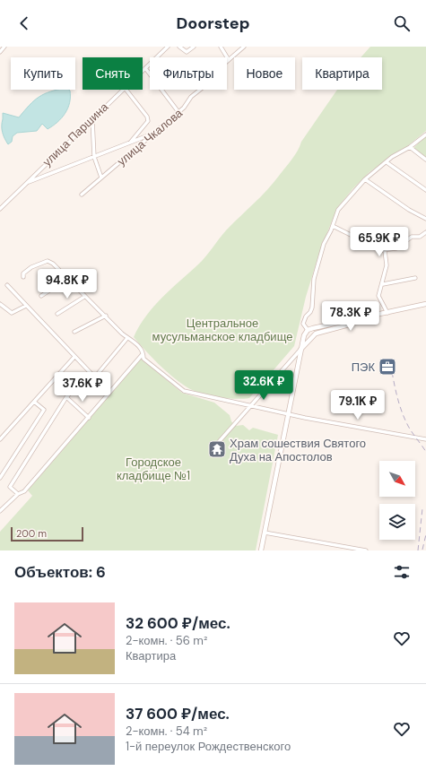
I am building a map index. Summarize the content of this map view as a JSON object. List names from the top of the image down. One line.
{"streets":{"street":["улица Паршина","улица Чкалова"]},"parks":["Центральное мусульманское кладбище","Городское кладбище №1"],"places":{"office":["ПЭК"],"temple":["Храм сошествия Святого Духа на Апостолов"]},"scale_bar":"200 m","north":"bottom right","page":{"header":"Doorstep","chip":["Купить","Снять","Фильтры","Новое","Квартира"],"price":["65.9K ₽","94.8K ₽","78.3K ₽","32.6K ₽","37.6K ₽","79.1K ₽"],"scale":"200 m","heading":"Объектов: 6","list":[{"name":"32 600 ₽/мес.","note":"2-комн. · 56 m² · Квартира"},{"name":"37 600 ₽/мес.","note":"2-комн. · 54 m² · 1-й переулок Рождественского"}]}}
